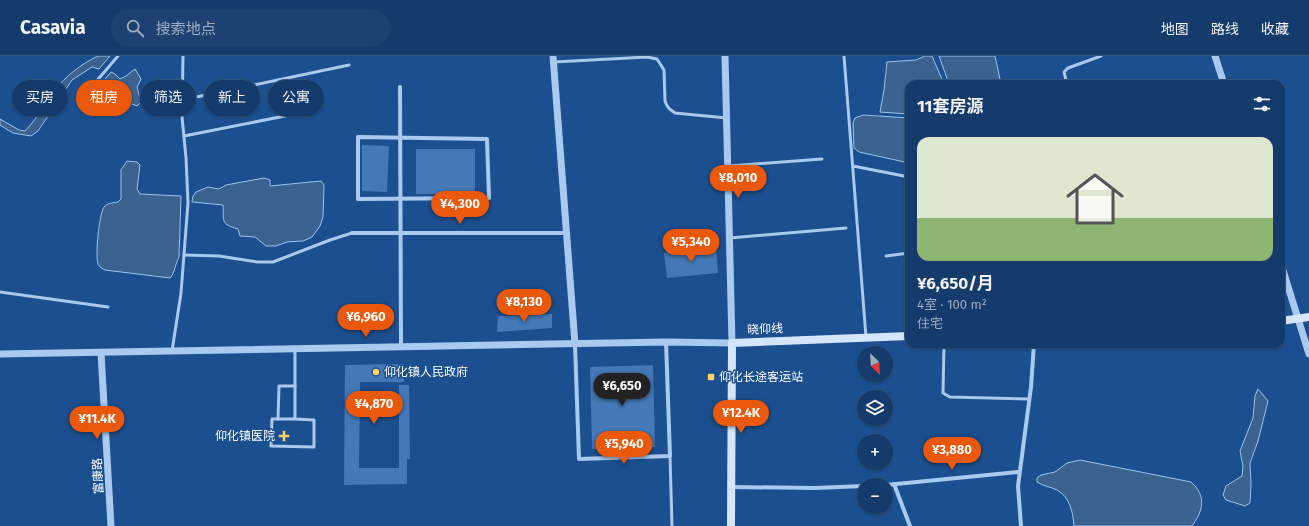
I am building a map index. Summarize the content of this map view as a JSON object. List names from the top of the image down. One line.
{"streets":{"main road":["晓仰线"],"street":["富康路"]},"places":{"other":["仰化镇人民政府"],"transit":["仰化长途客运站"],"health":["仰化镇医院"]},"north":"bottom right","page":{"header":"Casavia","search":"搜索地点","nav":["地图","路线","收藏"],"chip":["买房","租房","筛选","新上","公寓"],"heading":"11套房源","list":[{"name":"¥6,650/月","note":"4室 · 100 m² · 住宅"}],"price":["¥8,010","¥4,300","¥5,340","¥8,130","¥6,960","¥6,650","¥4,870","¥12.4K","¥11.4K","¥5,940","¥3,880"],"map_buttons":["+","−"]}}
